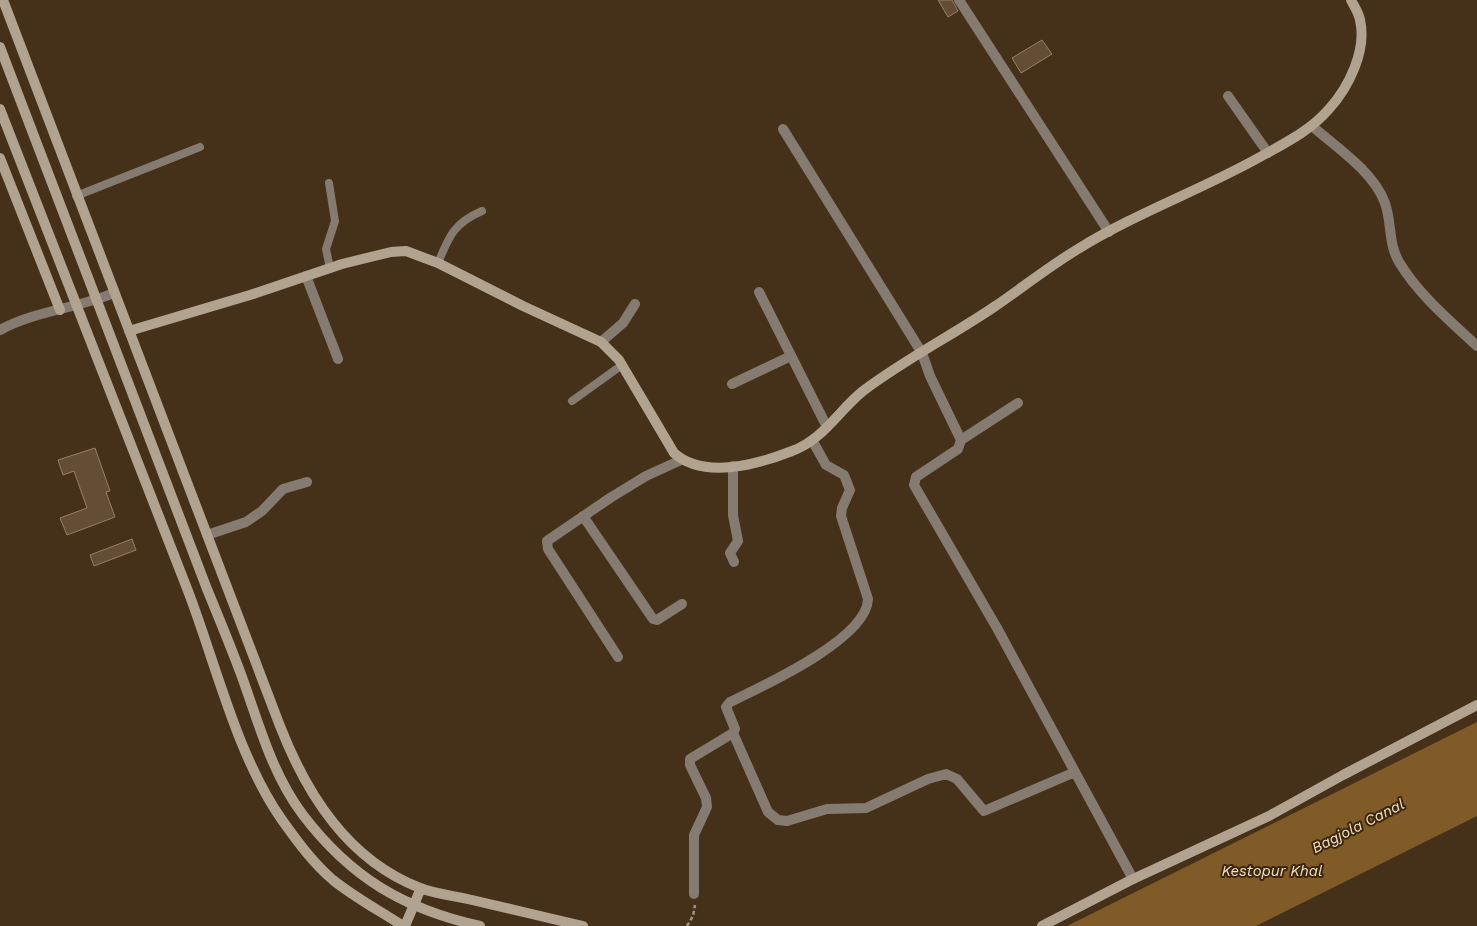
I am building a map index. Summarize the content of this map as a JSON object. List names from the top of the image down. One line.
{"water":["Bagjola Canal","Kestopur Khal"]}
